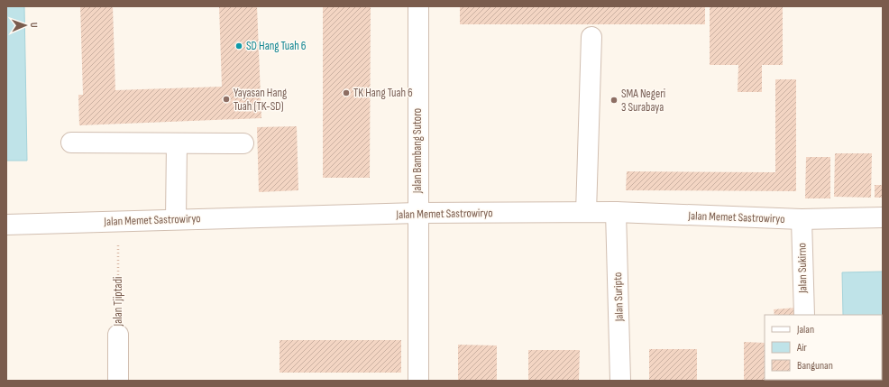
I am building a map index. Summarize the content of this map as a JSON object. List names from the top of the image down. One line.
{"streets":{"street":["Jalan Bambang Sutoro","Jalan Memet Sastrowiryo","Jalan Sukirno","Jalan Suripto","Jalan Tjiptadi"]},"crossings":[["Jalan Bambang Sutoro","Jalan Memet Sastrowiryo"],["Jalan Memet Sastrowiryo","Jalan Sukirno"],["Jalan Memet Sastrowiryo","Jalan Suripto"],["Jalan Memet Sastrowiryo","Jalan Tjiptadi"]],"places":["SD Hang Tuah 6","TK Hang Tuah 6","Yayasan Hang Tuah (TK-SD)","SMA Negeri 3 Surabaya"],"legend":["Jalan","Air","Bangunan"],"north":"right"}
